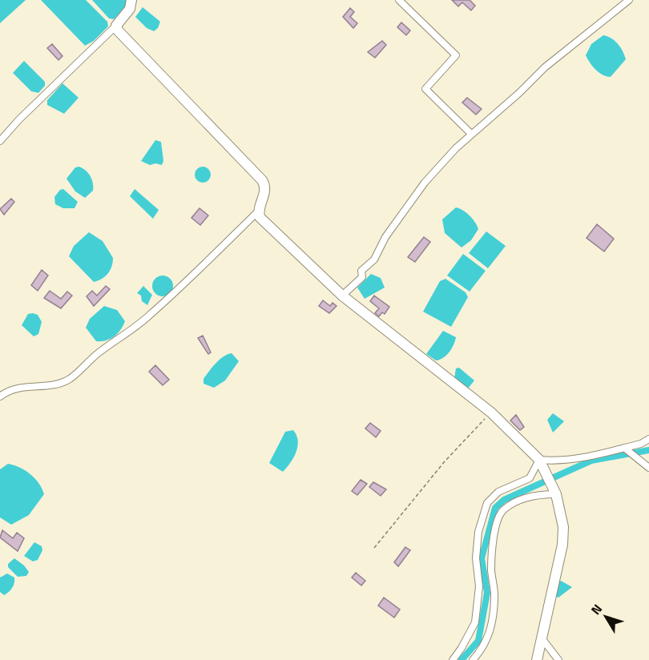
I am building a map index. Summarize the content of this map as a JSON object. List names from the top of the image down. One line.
{"north":"top left"}
